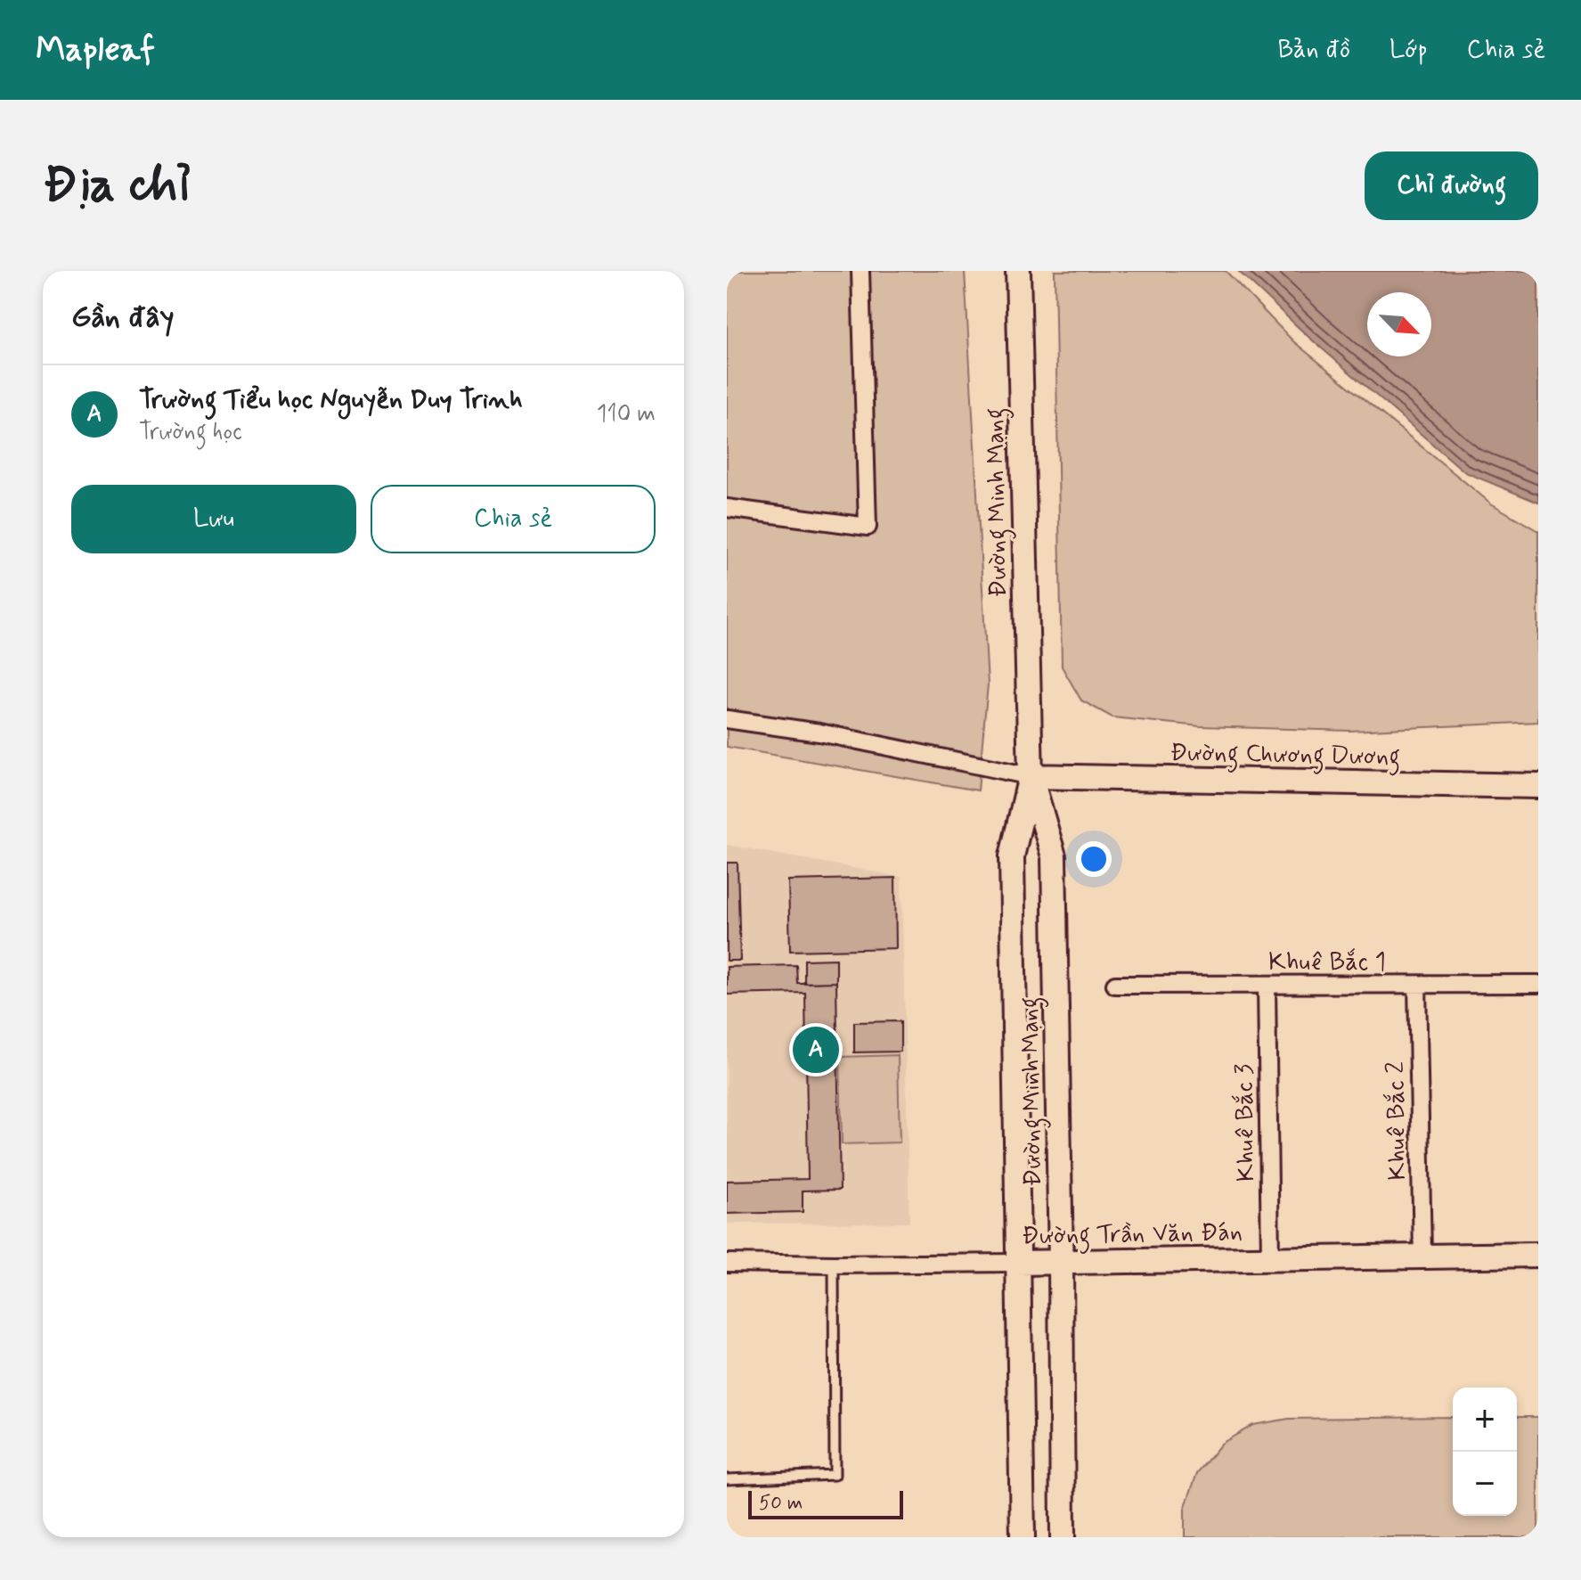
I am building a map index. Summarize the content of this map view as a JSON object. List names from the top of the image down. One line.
{"streets":{"street":["Đường Minh Mạng","Đường Chương Dương","Khuê Bắc 1","Khuê Bắc 2","Khuê Bắc 3","Đường Trần Văn Đán"]},"crossings":[["Đường Minh Mạng","Đường Chương Dương"],["Đường Minh Mạng","Đường Trần Văn Đán"],["Khuê Bắc 1","Khuê Bắc 2"],["Khuê Bắc 1","Khuê Bắc 3"],["Khuê Bắc 2","Đường Trần Văn Đán"],["Khuê Bắc 3","Đường Trần Văn Đán"]],"scale_bar":"50 m","north":"bottom right","page":{"header":"Mapleaf","nav":["Bản đồ","Lớp","Chia sẻ"],"buttons":["Chỉ đường",["Lưu","Chia sẻ"]],"title":"Địa chỉ","heading":"Gần đây","list":[{"mark":"A","name":"Trường Tiểu học Nguyễn Duy Trinh","note":"Trường học","value":"110 m"}],"pins":"A","map_buttons":["+","−"],"scale":"50 m"}}
